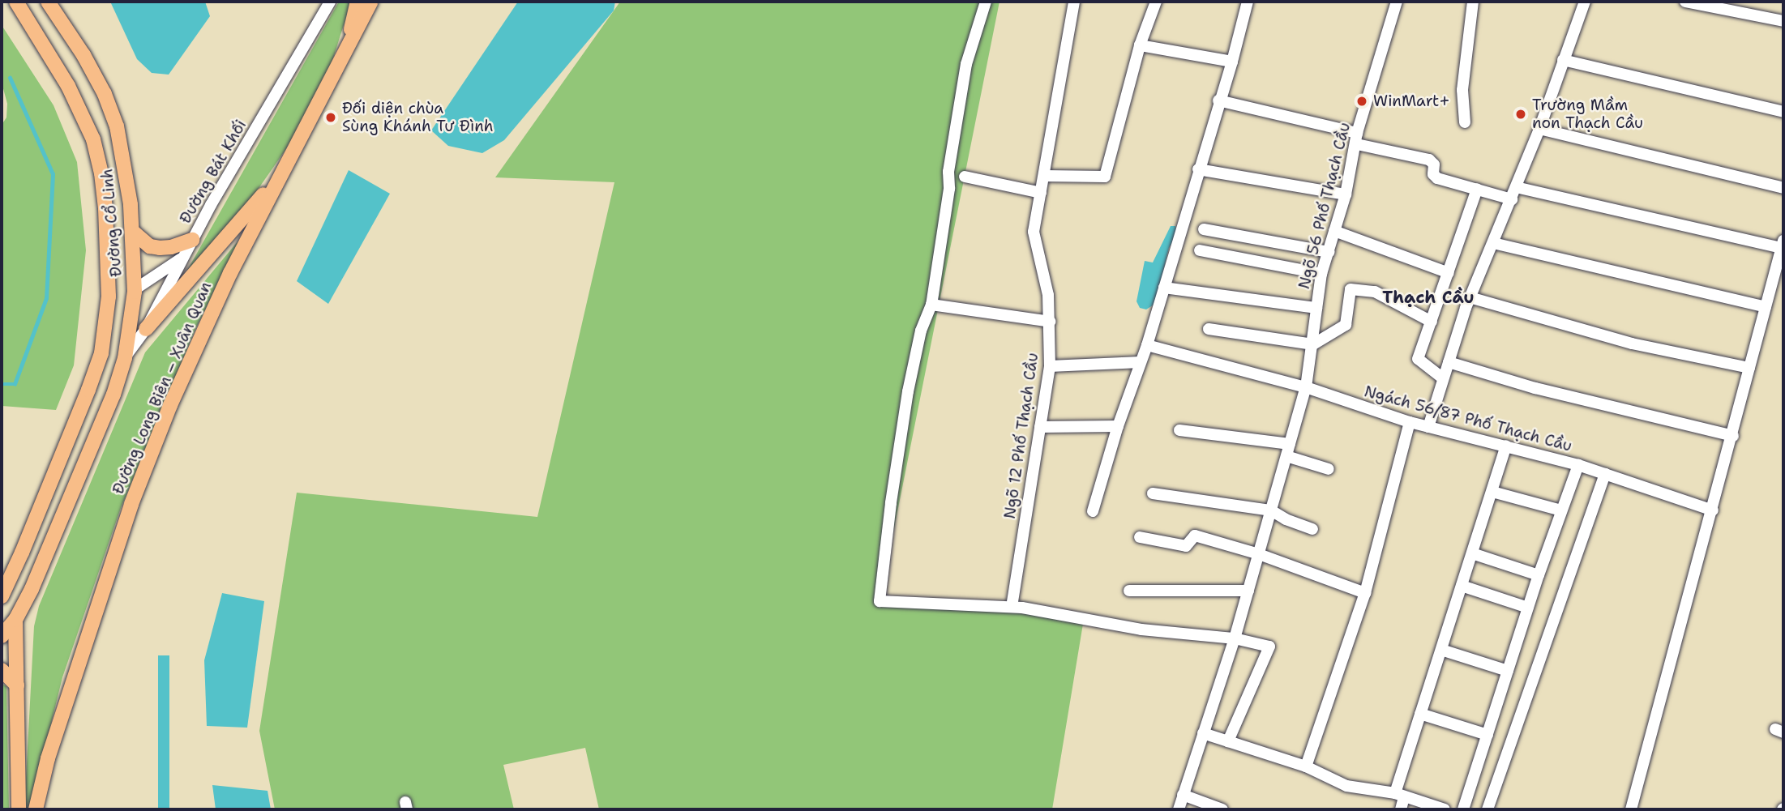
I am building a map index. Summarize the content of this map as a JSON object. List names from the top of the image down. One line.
{"streets":{"main road":["Đường Cổ Linh","Đường Long Biên – Xuân Quan"],"street":["Đường Bát Khối","Ngõ 56 Phố Thạch Cầu","Ngách 56/87 Phố Thạch Cầu","Ngõ 12 Phố Thạch Cầu"]},"crossings":[["Đường Bát Khối","Đường Cổ Linh"],["Ngõ 56 Phố Thạch Cầu","Ngách 56/87 Phố Thạch Cầu"]],"districts":["Thạch Cầu"],"places":["WinMart+","Trường Mầm non Thạch Cầu","Đối diện chùa Sùng Khánh Tư Đình"]}
